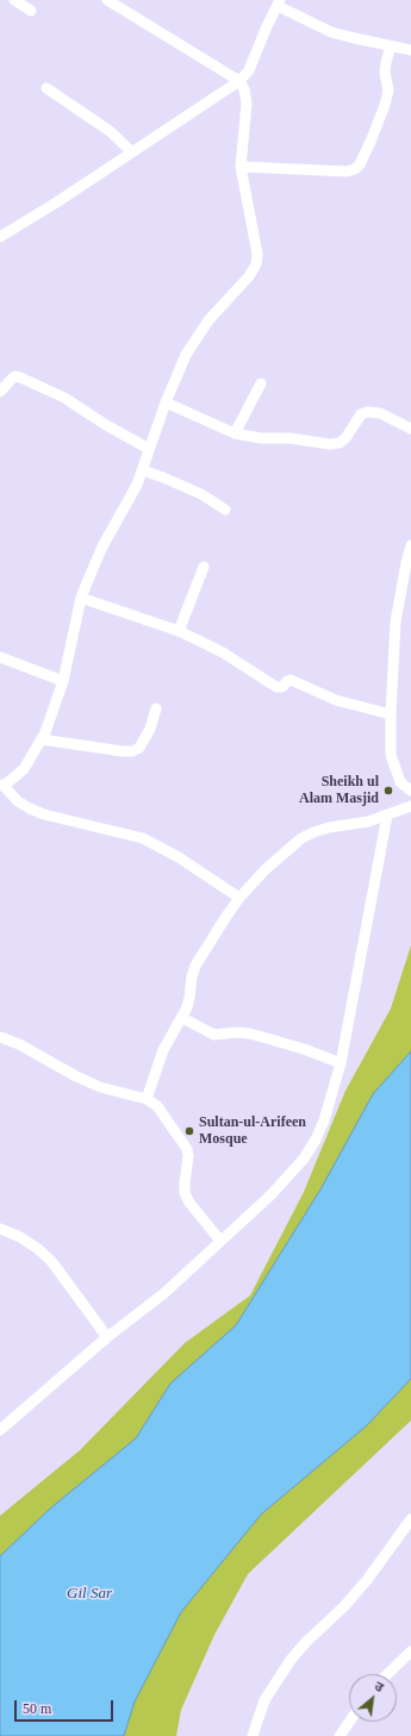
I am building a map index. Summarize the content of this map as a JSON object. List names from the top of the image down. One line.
{"water":["Gil Sar"],"places":["Sheikh ul Alam Masjid","Sultan-ul-Arifeen Mosque"],"scale_bar":"50 m","north":"top right"}
